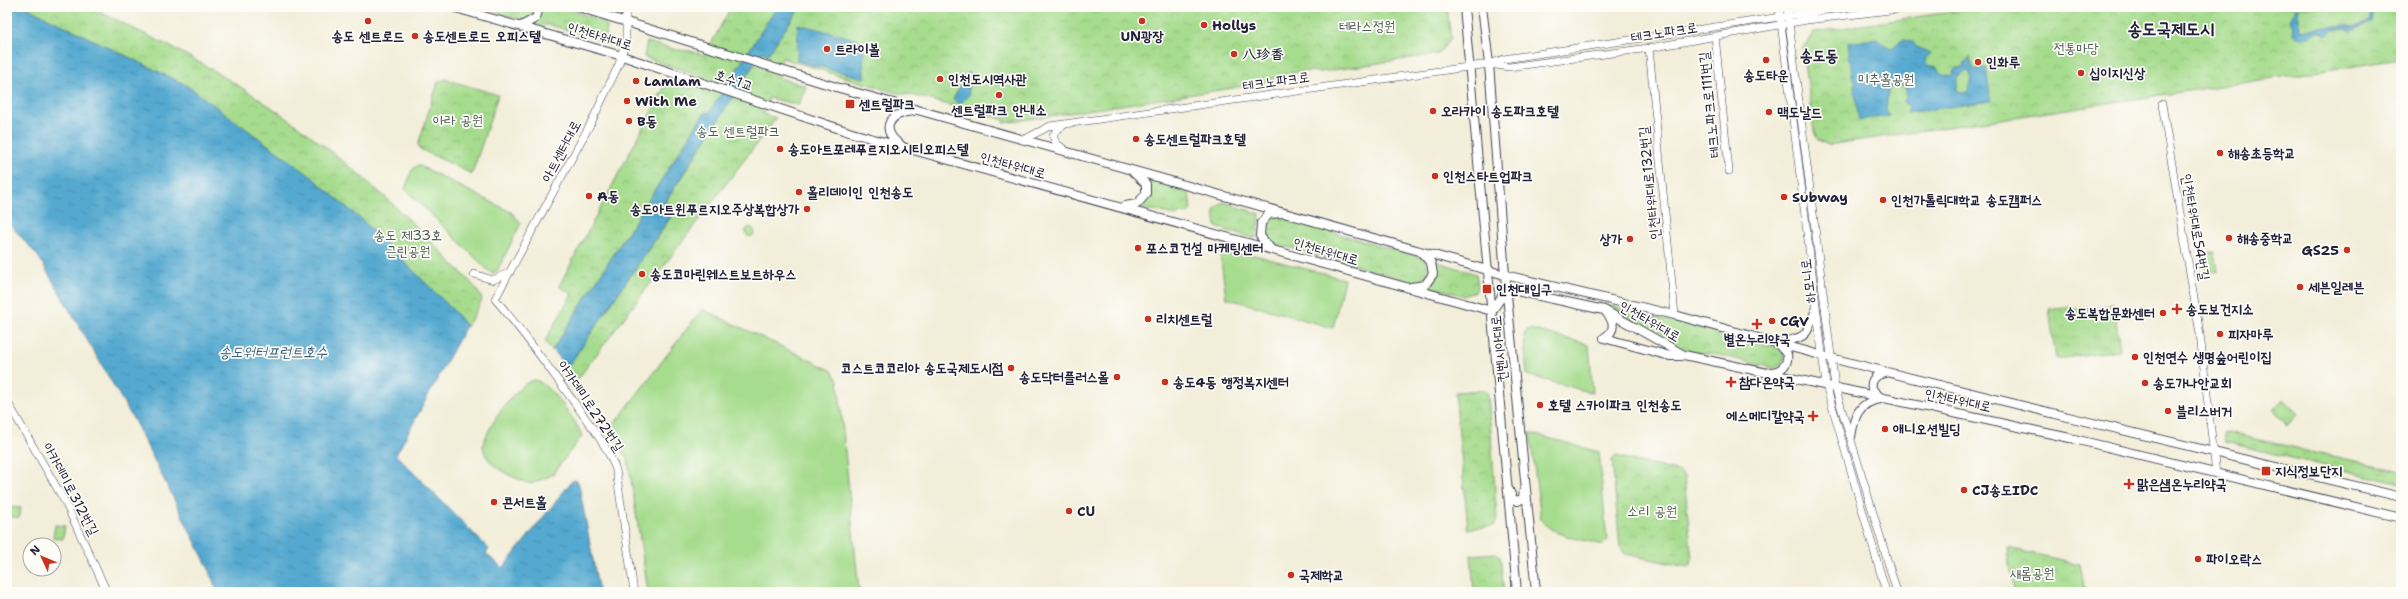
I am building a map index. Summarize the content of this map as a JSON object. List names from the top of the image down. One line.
{"streets":{"main road":["인천타워대로","호수1교","컨벤시아대로"],"street":["테크노파크로","테크노파크로111번길","아트센터대로","인천타워대로132번길","인천타워대로54번길","하모니로","아카데미로272번길","아카데미로312번길"]},"crossings":[["테크노파크로","인천타워대로"],["테크노파크로","테크노파크로111번길"],["테크노파크로","인천타워대로132번길"],["테크노파크로","하모니로"],["테크노파크로","컨벤시아대로"],["인천타워대로","호수1교"],["인천타워대로","아트센터대로"],["인천타워대로","인천타워대로132번길"],["인천타워대로","인천타워대로54번길"],["인천타워대로","하모니로"],["인천타워대로","컨벤시아대로"],["아트센터대로","아카데미로272번길"]],"districts":["송도국제도시","송도동"],"water":["송도워터프런트호수"],"parks":["테라스정원","전통마당","미추홀공원","아라 공원","송도 센트럴파크","송도 제33호 근린공원","소리 공원","새롬공원"],"places":{"other":["송도 센트로드","UN광장","Hollys","송도센트로드 오피스텔","트라이볼","八珍香","송도타운","인화루","십이지신상","인천도시역사관","Lamlam","센트럴파크 안내소","With Me","오라카이 송도파크호텔","맥도날드","B동","송도센트럴파크호텔","송도아트포레푸르지오시티오피스텔","해송초등학교","인천스타트업파크","홀리데이인 인천송도","A동","Subway","인천가톨릭대학교 송도캠퍼스","송도아트윈푸르지오주상복합상가","해송중학교","상가","포스코건설 마케팅센터","GS25","송도코마린웨스트보트하우스","세븐일레븐","송도복합문화센터","리치센트럴","CGV","피자마루","인천연수 생명숲어린이집","코스트코코리아 송도국제도시점","송도닥터플러스몰","송도4동 행정복지센터","송도가나안교회","호텔 스카이파크 인천송도","블리스버거","애니오션빌딩","CJ송도IDC","콘서트홀","CU","파이오락스","국제학교"],"transit":["센트럴파크","인천대입구","지식정보단지"],"health":["송도보건지소","별온누리약국","참다온약국","에스메디칼약국","맑은샘온누리약국"]},"north":"top left"}
